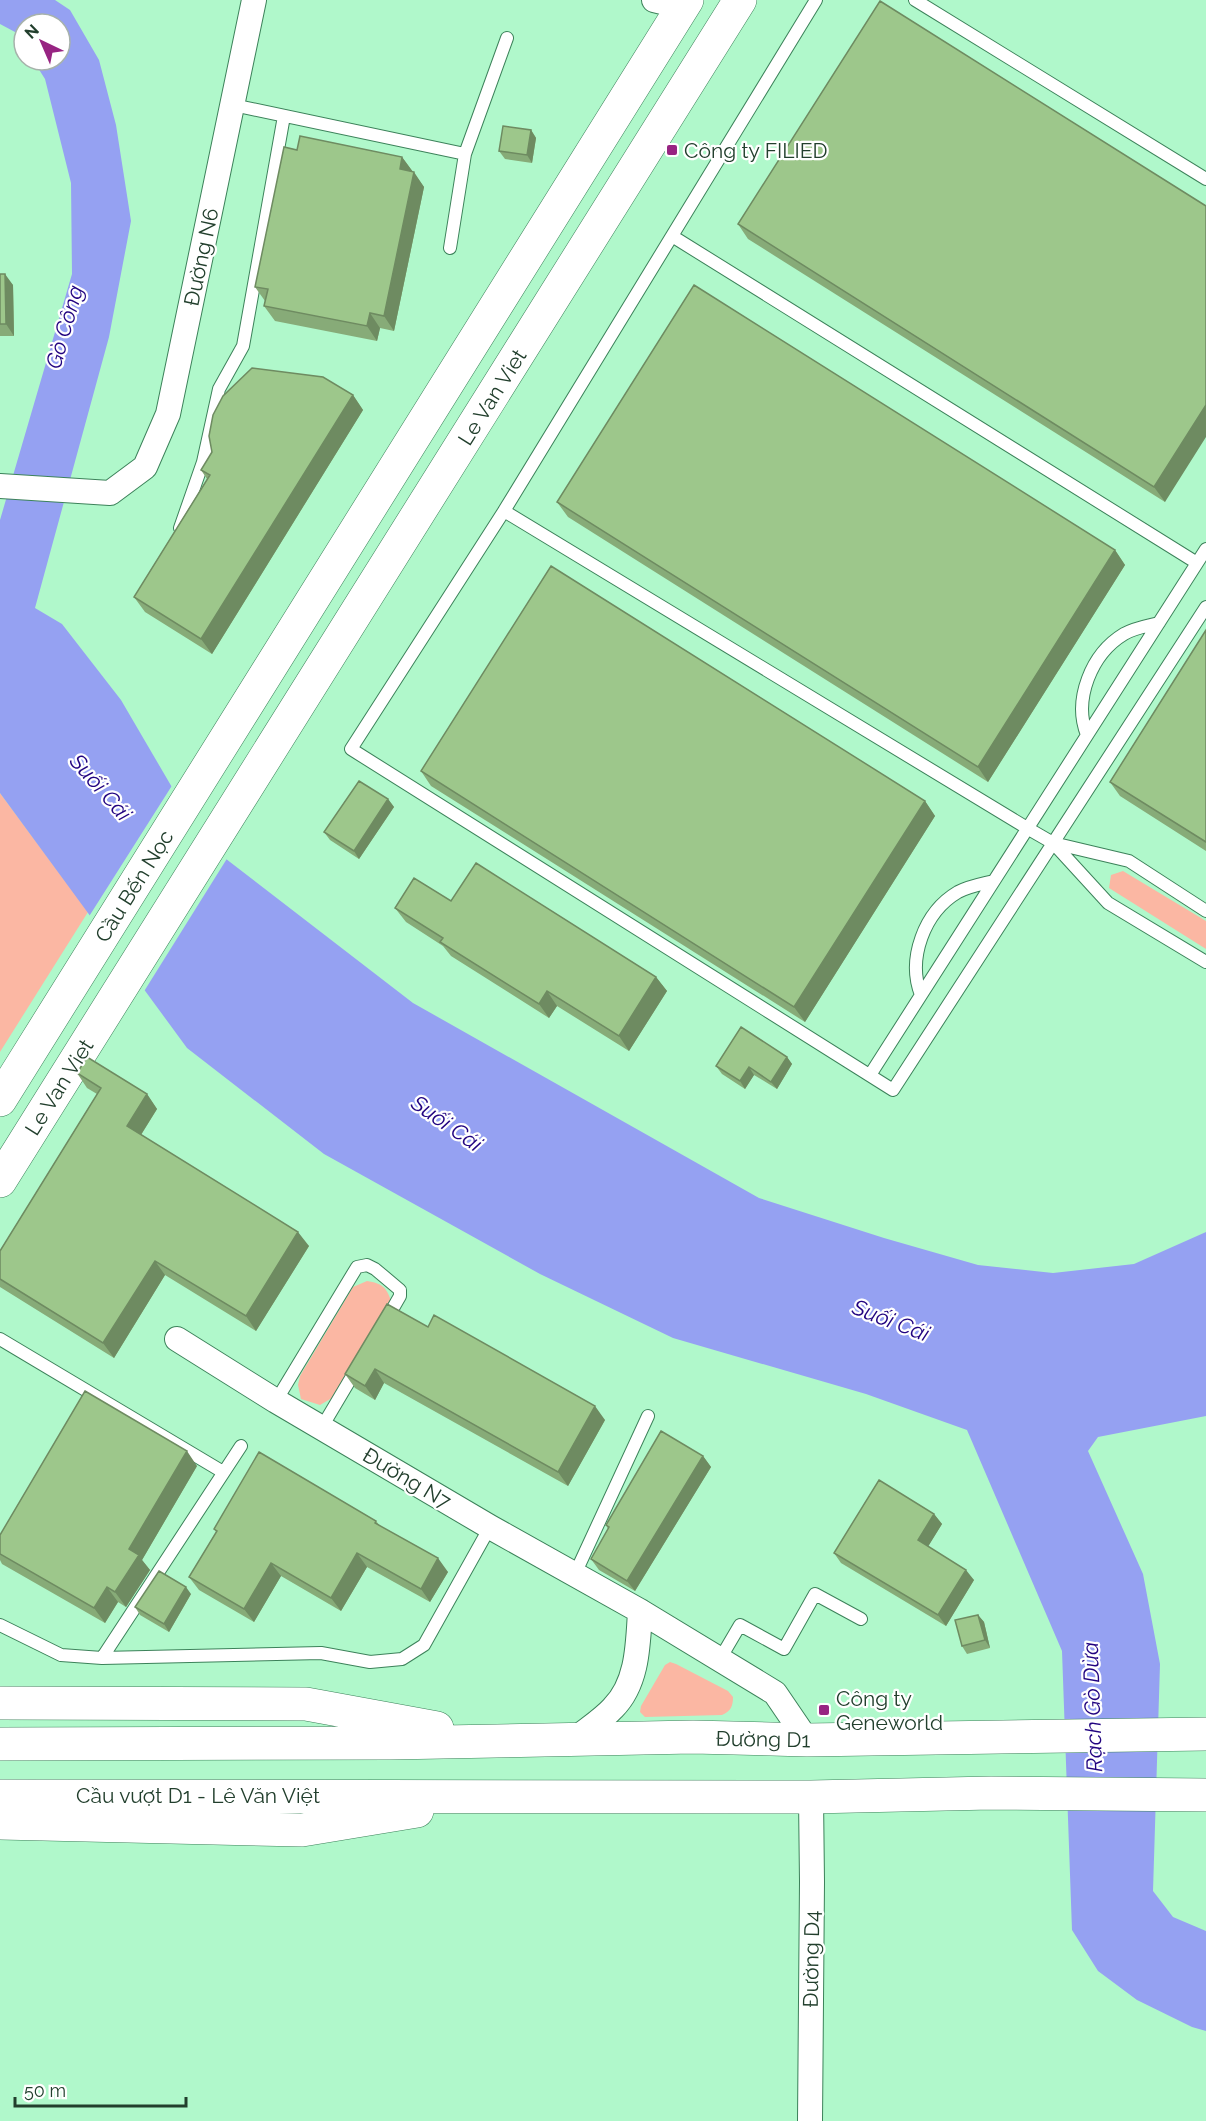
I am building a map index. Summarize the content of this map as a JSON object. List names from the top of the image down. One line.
{"streets":{"main road":["Le Van Viet","Cầu Bến Nọc","Đường D1","Cầu vượt D1 - Lê Văn Việt"],"street":["Đường N6","Đường N7","Đường D4"]},"crossings":[["Le Van Viet","Cầu Bến Nọc"],["Đường N7","Đường D1"]],"water":["Gò Công","Suối Cái","Rạch Gò Dừa"],"places":{"transit":["Công ty FILIED","Công ty Geneworld"]},"scale_bar":"50 m","north":"top left"}
